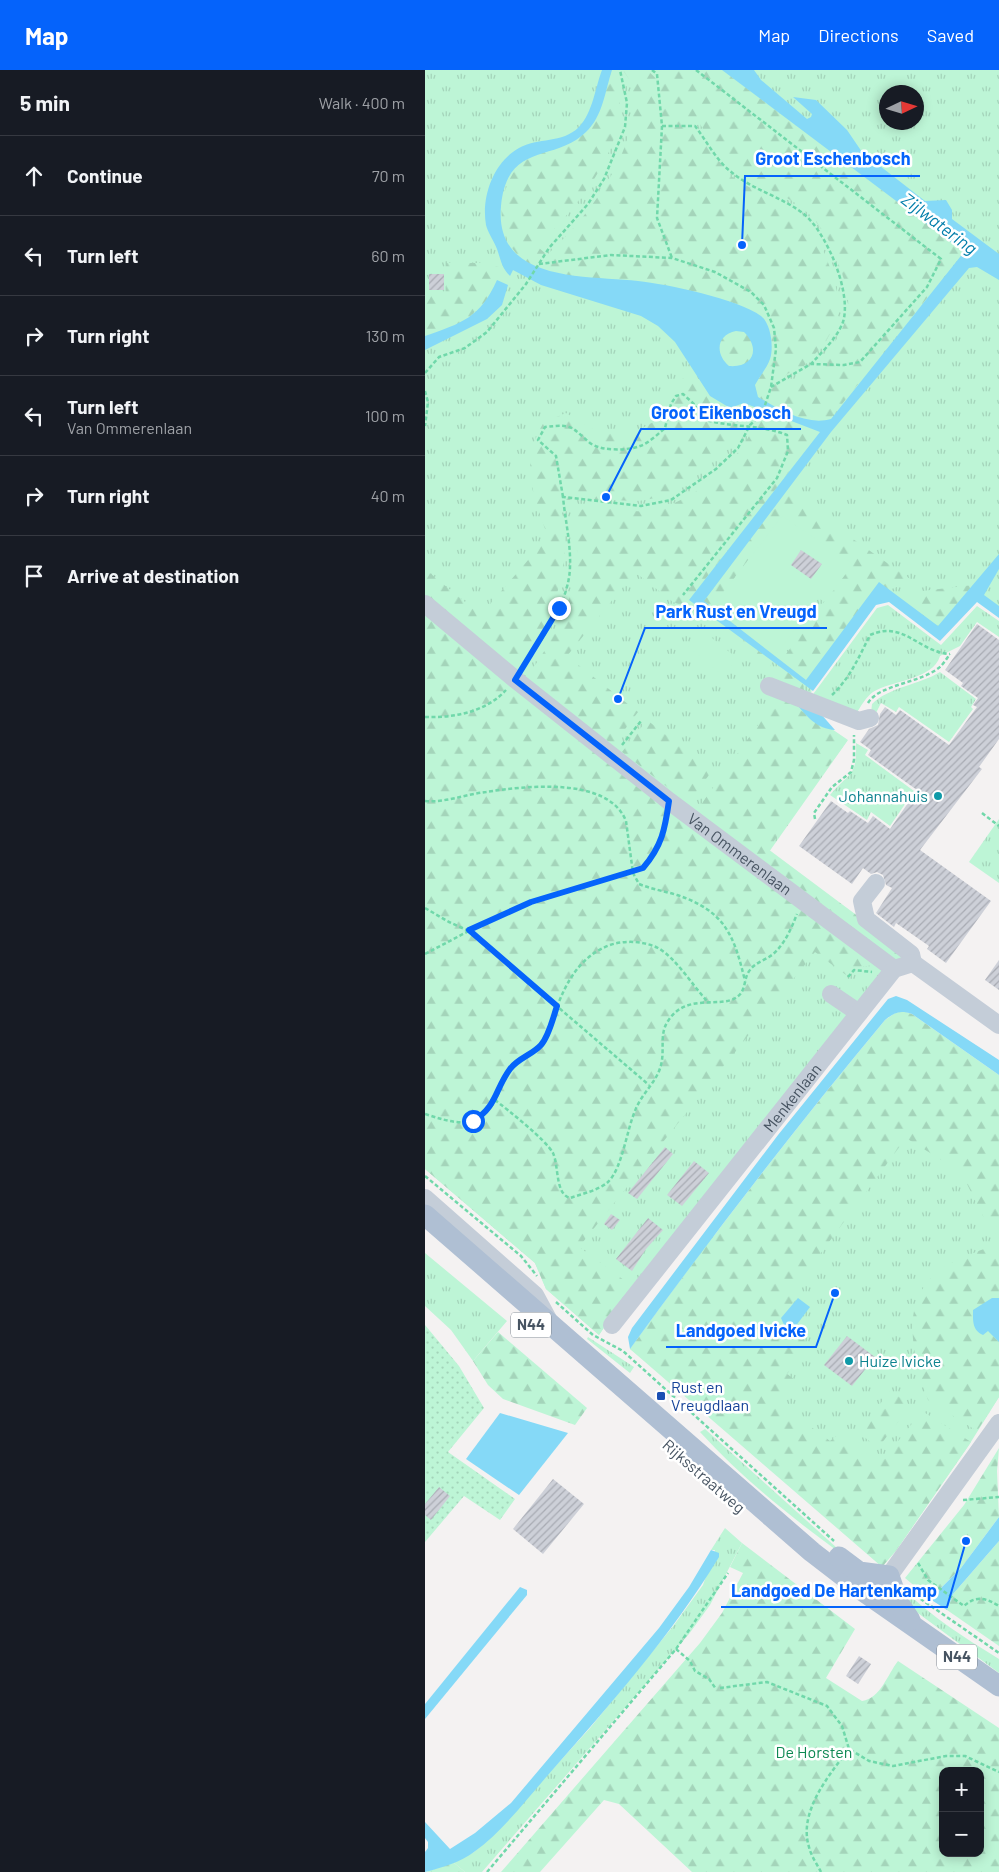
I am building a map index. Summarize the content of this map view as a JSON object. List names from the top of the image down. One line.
{"streets":{"main road":["N44","Rijksstraatweg"],"street":["Van Ommerenlaan","Menkenlaan"]},"crossings":[["Van Ommerenlaan","Menkenlaan"],["N44","Rijksstraatweg"]],"water":["Zijlwatering"],"parks":["De Horsten"],"places":{"other":["Groot Eschenbosch","Groot Eikenbosch","Park Rust en Vreugd","Johannahuis","Landgoed Ivicke","Huize Ivicke","Landgoed De Hartenkamp"],"transit":["Rust en Vreugdlaan"]},"north":"right","page":{"header":"Map","nav":["Map","Directions","Saved"],"heading":["5 min","Walk · 400 m"],"list":[["Continue","70 m"],["Turn left","60 m"],["Turn right","130 m"],["Turn left","Van Ommerenlaan","100 m"],["Turn right","40 m"],"Arrive at destination"],"map_buttons":["+","−"]}}
